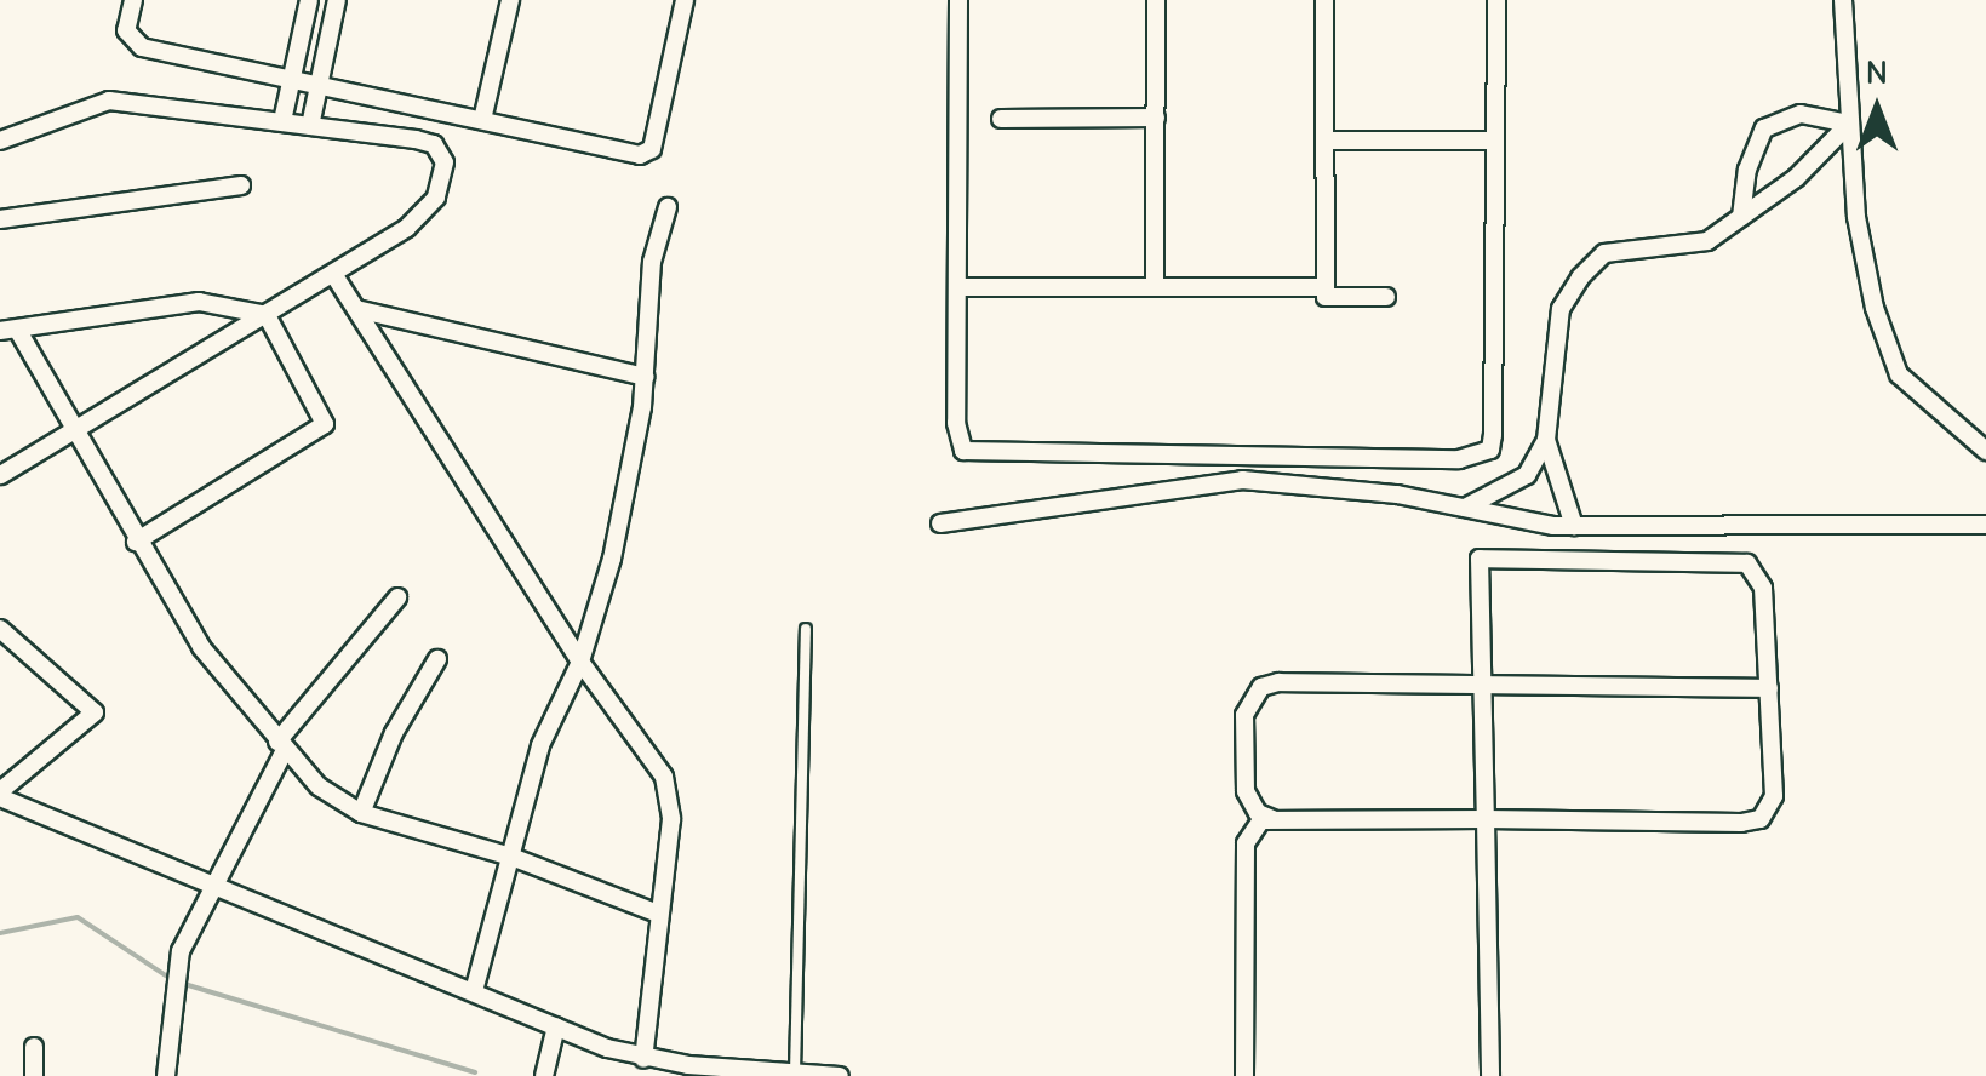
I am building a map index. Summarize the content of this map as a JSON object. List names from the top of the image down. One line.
{"north":"top"}
